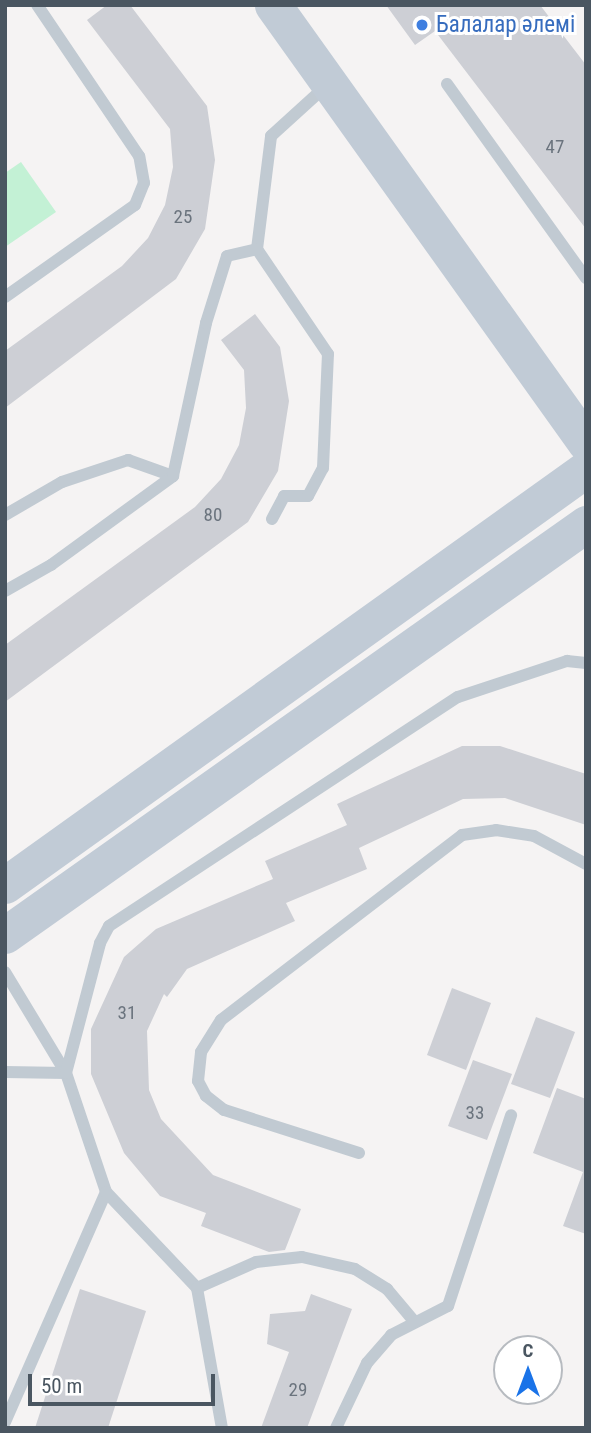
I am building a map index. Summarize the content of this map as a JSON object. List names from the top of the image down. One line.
{"places":["Балалар әлемі"],"house_numbers":["47","25","80","31","33","29"],"scale_bar":"50 m","north":"top"}
